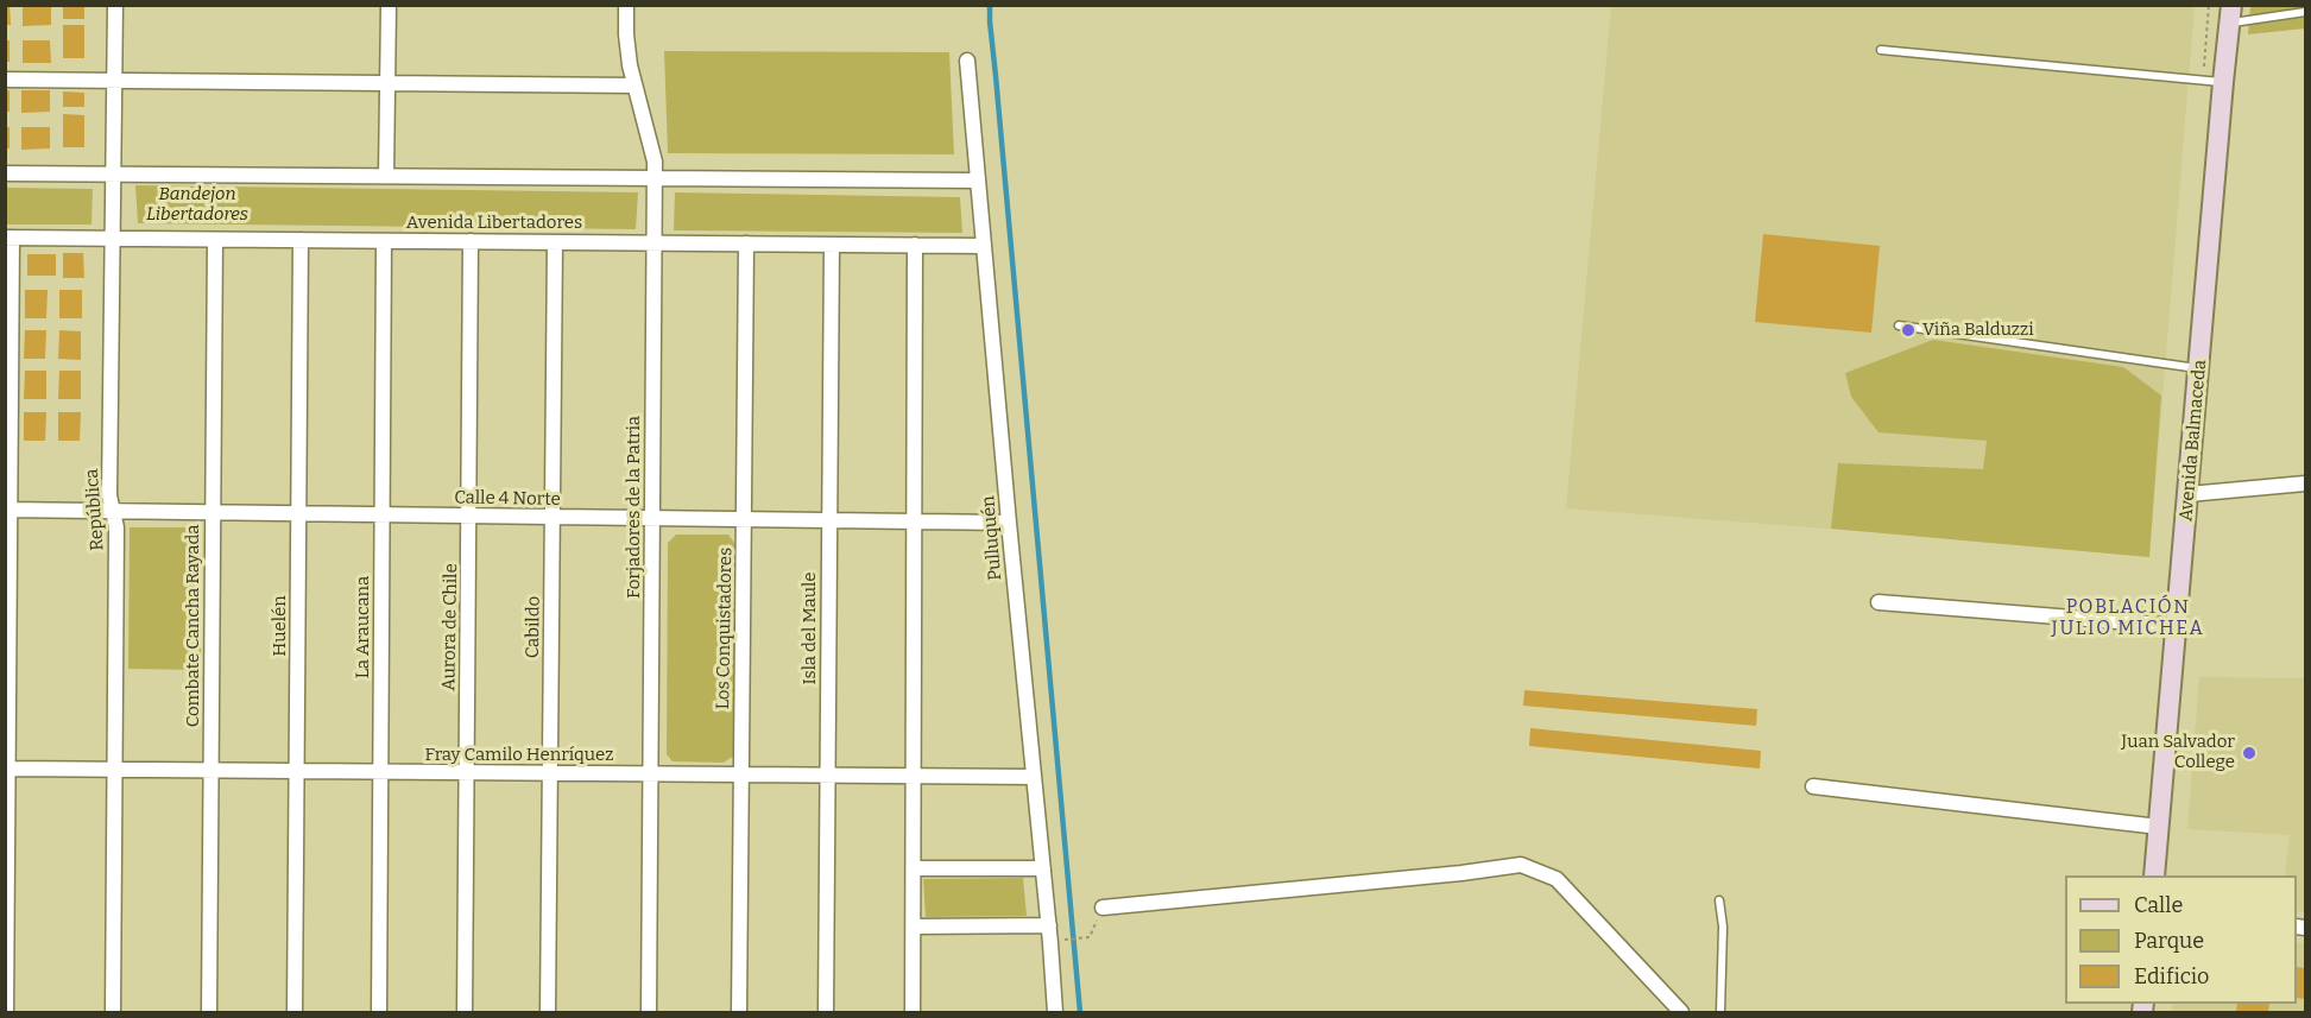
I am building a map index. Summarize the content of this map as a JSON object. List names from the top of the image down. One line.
{"streets":{"main road":["Avenida Balmaceda"],"street":["Avenida Libertadores","Calle 4 Norte","Forjadores de la Patria","República","Pulluquén","Combate Cancha Rayada","Huelén","La Araucana","Aurora de Chile","Cabildo","Los Conquistadores","Isla del Maule","Fray Camilo Henríquez"]},"crossings":[["Avenida Libertadores","Forjadores de la Patria"],["Avenida Libertadores","República"],["Avenida Libertadores","Pulluquén"],["Avenida Libertadores","Combate Cancha Rayada"],["Avenida Libertadores","Huelén"],["Avenida Libertadores","La Araucana"],["Avenida Libertadores","Aurora de Chile"],["Avenida Libertadores","Cabildo"],["Avenida Libertadores","Los Conquistadores"],["Avenida Libertadores","Isla del Maule"],["Calle 4 Norte","Forjadores de la Patria"],["Calle 4 Norte","República"],["Calle 4 Norte","Pulluquén"],["Calle 4 Norte","Combate Cancha Rayada"],["Calle 4 Norte","Huelén"],["Calle 4 Norte","La Araucana"],["Calle 4 Norte","Aurora de Chile"],["Calle 4 Norte","Cabildo"],["Calle 4 Norte","Los Conquistadores"],["Calle 4 Norte","Isla del Maule"],["Forjadores de la Patria","Fray Camilo Henríquez"],["República","Fray Camilo Henríquez"],["Pulluquén","Fray Camilo Henríquez"],["Combate Cancha Rayada","Fray Camilo Henríquez"],["Huelén","Fray Camilo Henríquez"],["La Araucana","Fray Camilo Henríquez"],["Aurora de Chile","Fray Camilo Henríquez"],["Cabildo","Fray Camilo Henríquez"],["Los Conquistadores","Fray Camilo Henríquez"],["Isla del Maule","Fray Camilo Henríquez"]],"districts":["POBLACIÓN JULIO MICHEA"],"parks":["Bandejon Libertadores"],"places":["Viña Balduzzi","Juan Salvador College"],"legend":["Calle","Parque","Edificio"]}
